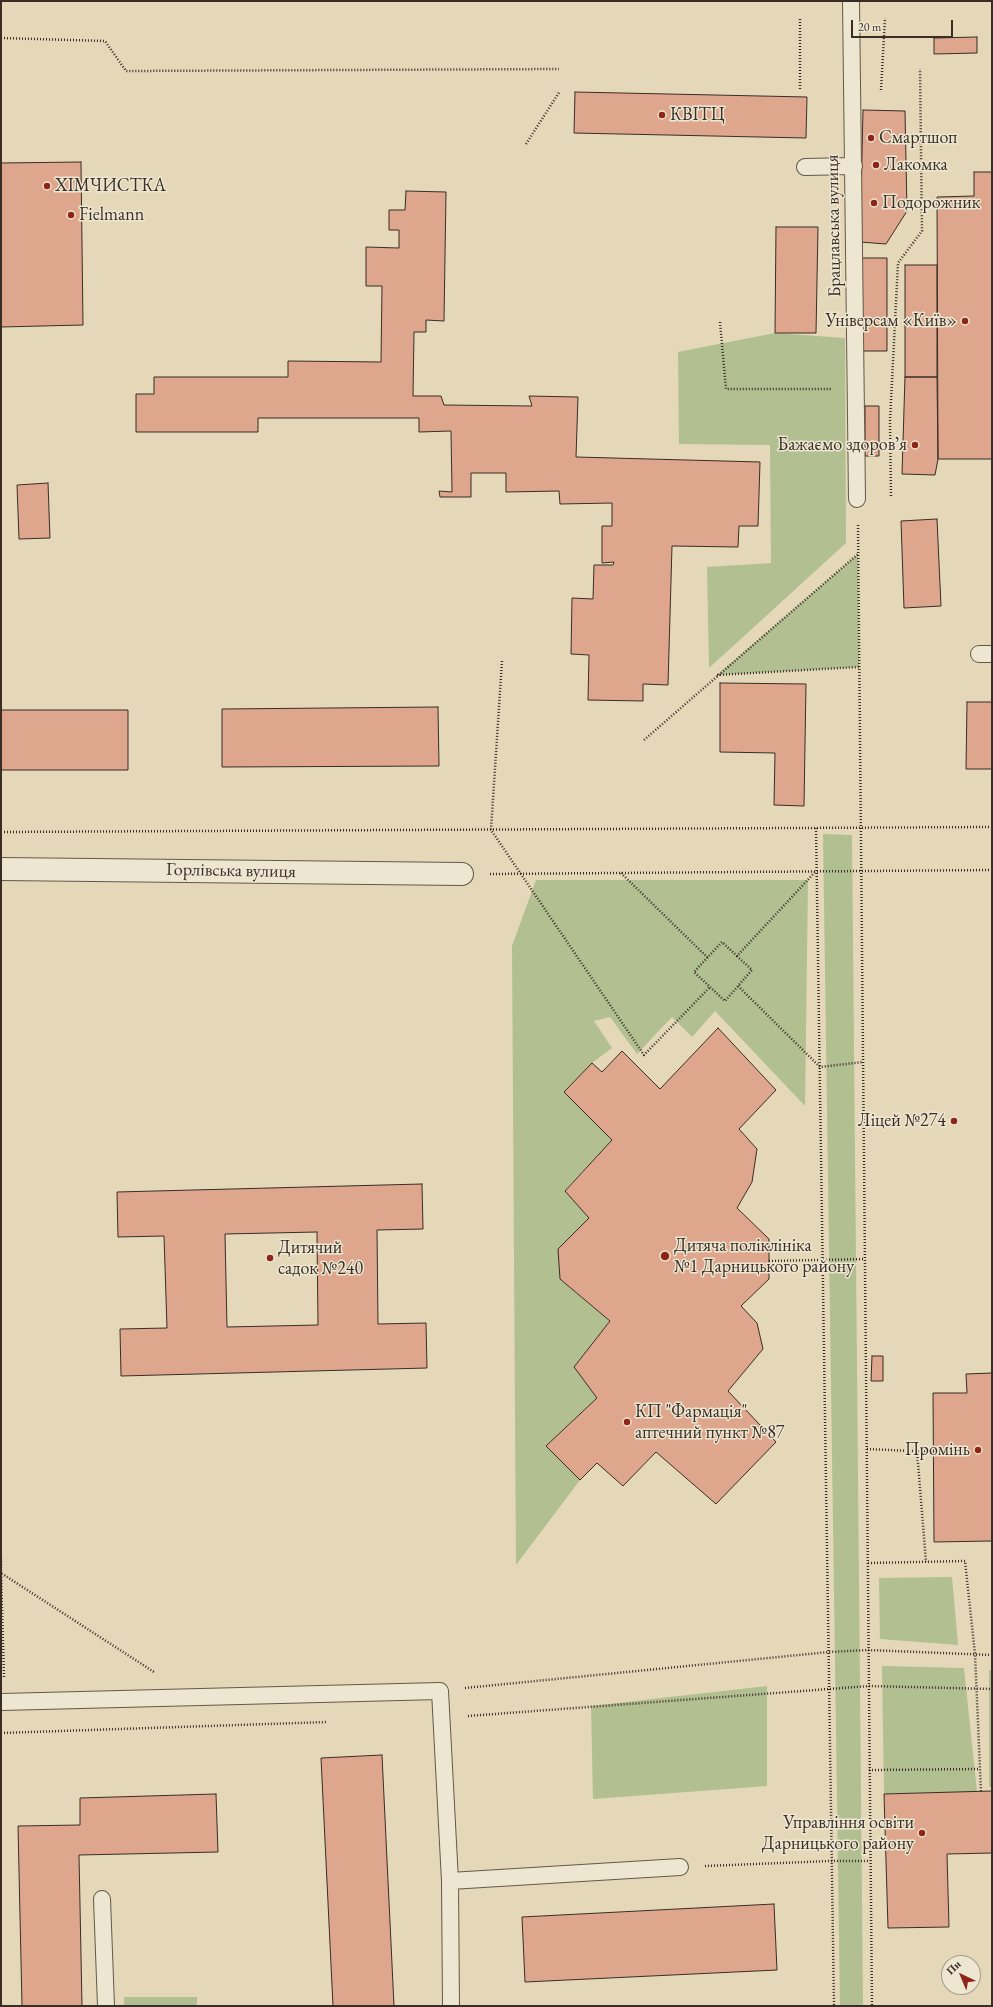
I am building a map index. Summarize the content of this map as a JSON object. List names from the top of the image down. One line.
{"streets":{"street":["Горлівська вулиця"],"lane":["Брацлавська вулиця"]},"places":["КВІТЦ","Смартшоп","Лакомка","ХІМЧИСТКА","Подорожник","Fielmann","Універсам «Київ»","Бажаємо здоровʼя","Ліцей №274","Дитяча поліклініка №1 Дарницького району","Дитячий садок №240","КП \"Фармація\" аптечний пункт №87","Промінь","Управління освіти Дарницького району"],"scale_bar":"20 m","north":"top left"}
